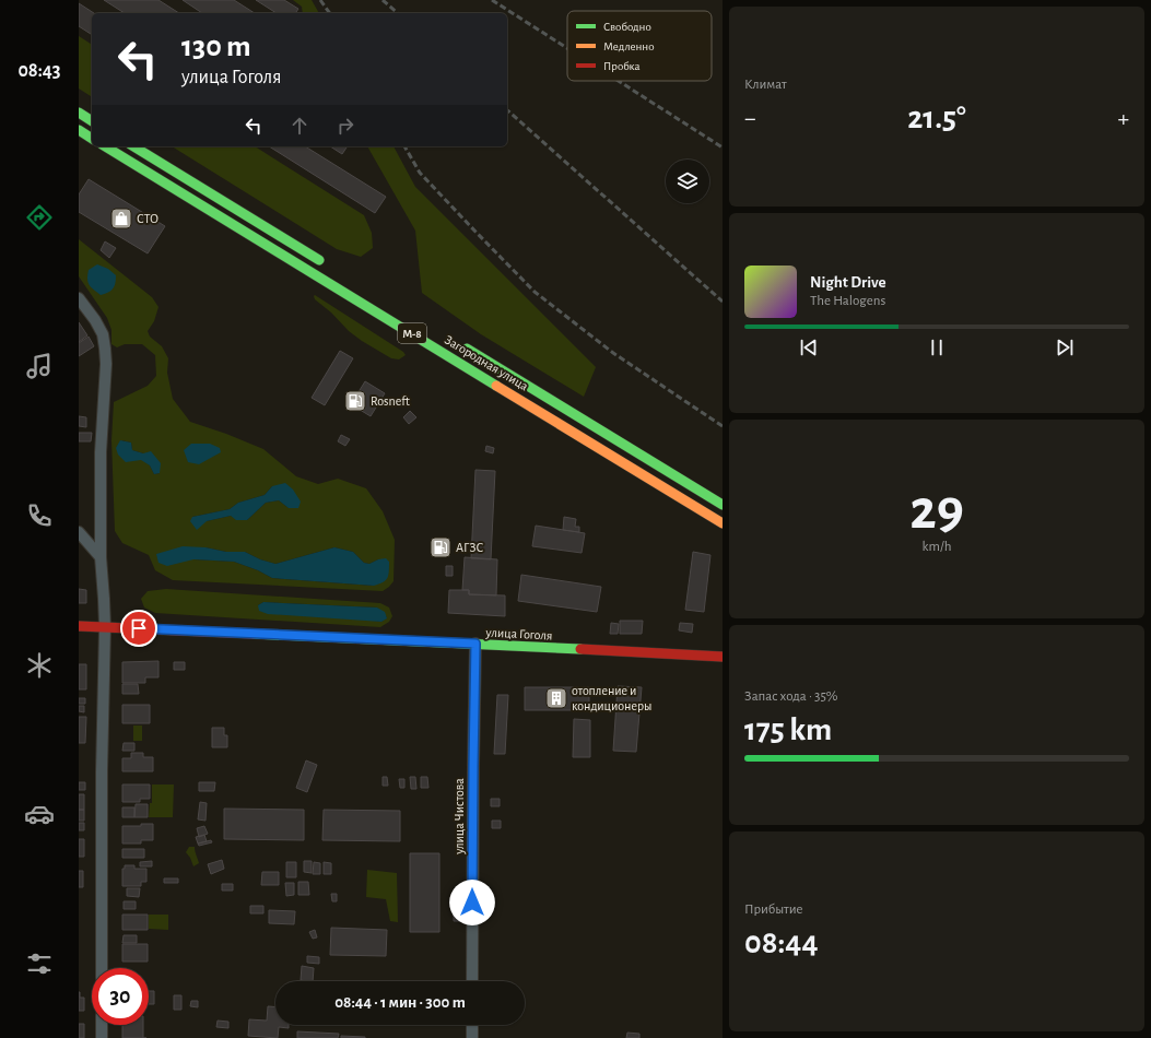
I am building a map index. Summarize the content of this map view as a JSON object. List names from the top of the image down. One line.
{"streets":{"main road":["М-8","Загородная улица","улица Гоголя"],"street":["улица Чистова"]},"crossings":[["улица Гоголя","улица Чистова"]],"places":{"shop":["СТО"],"fuel station":["Rosneft","АГЗС"],"building":["отопление и кондиционеры"]},"legend":["Свободно","Медленно","Пробка"],"page":{"tabs":"08:43","tile":["Климат",["29","km/h"],["Запас хода · 35%","175 km"],["Прибытие","08:44"]],"turn":["130 m","улица Гоголя"],"heat":["−","21.5°","+"],"song":["Night Drive","The Halogens"],"limit":"30","trip":"08:44 · 1 мин · 300 m"}}
